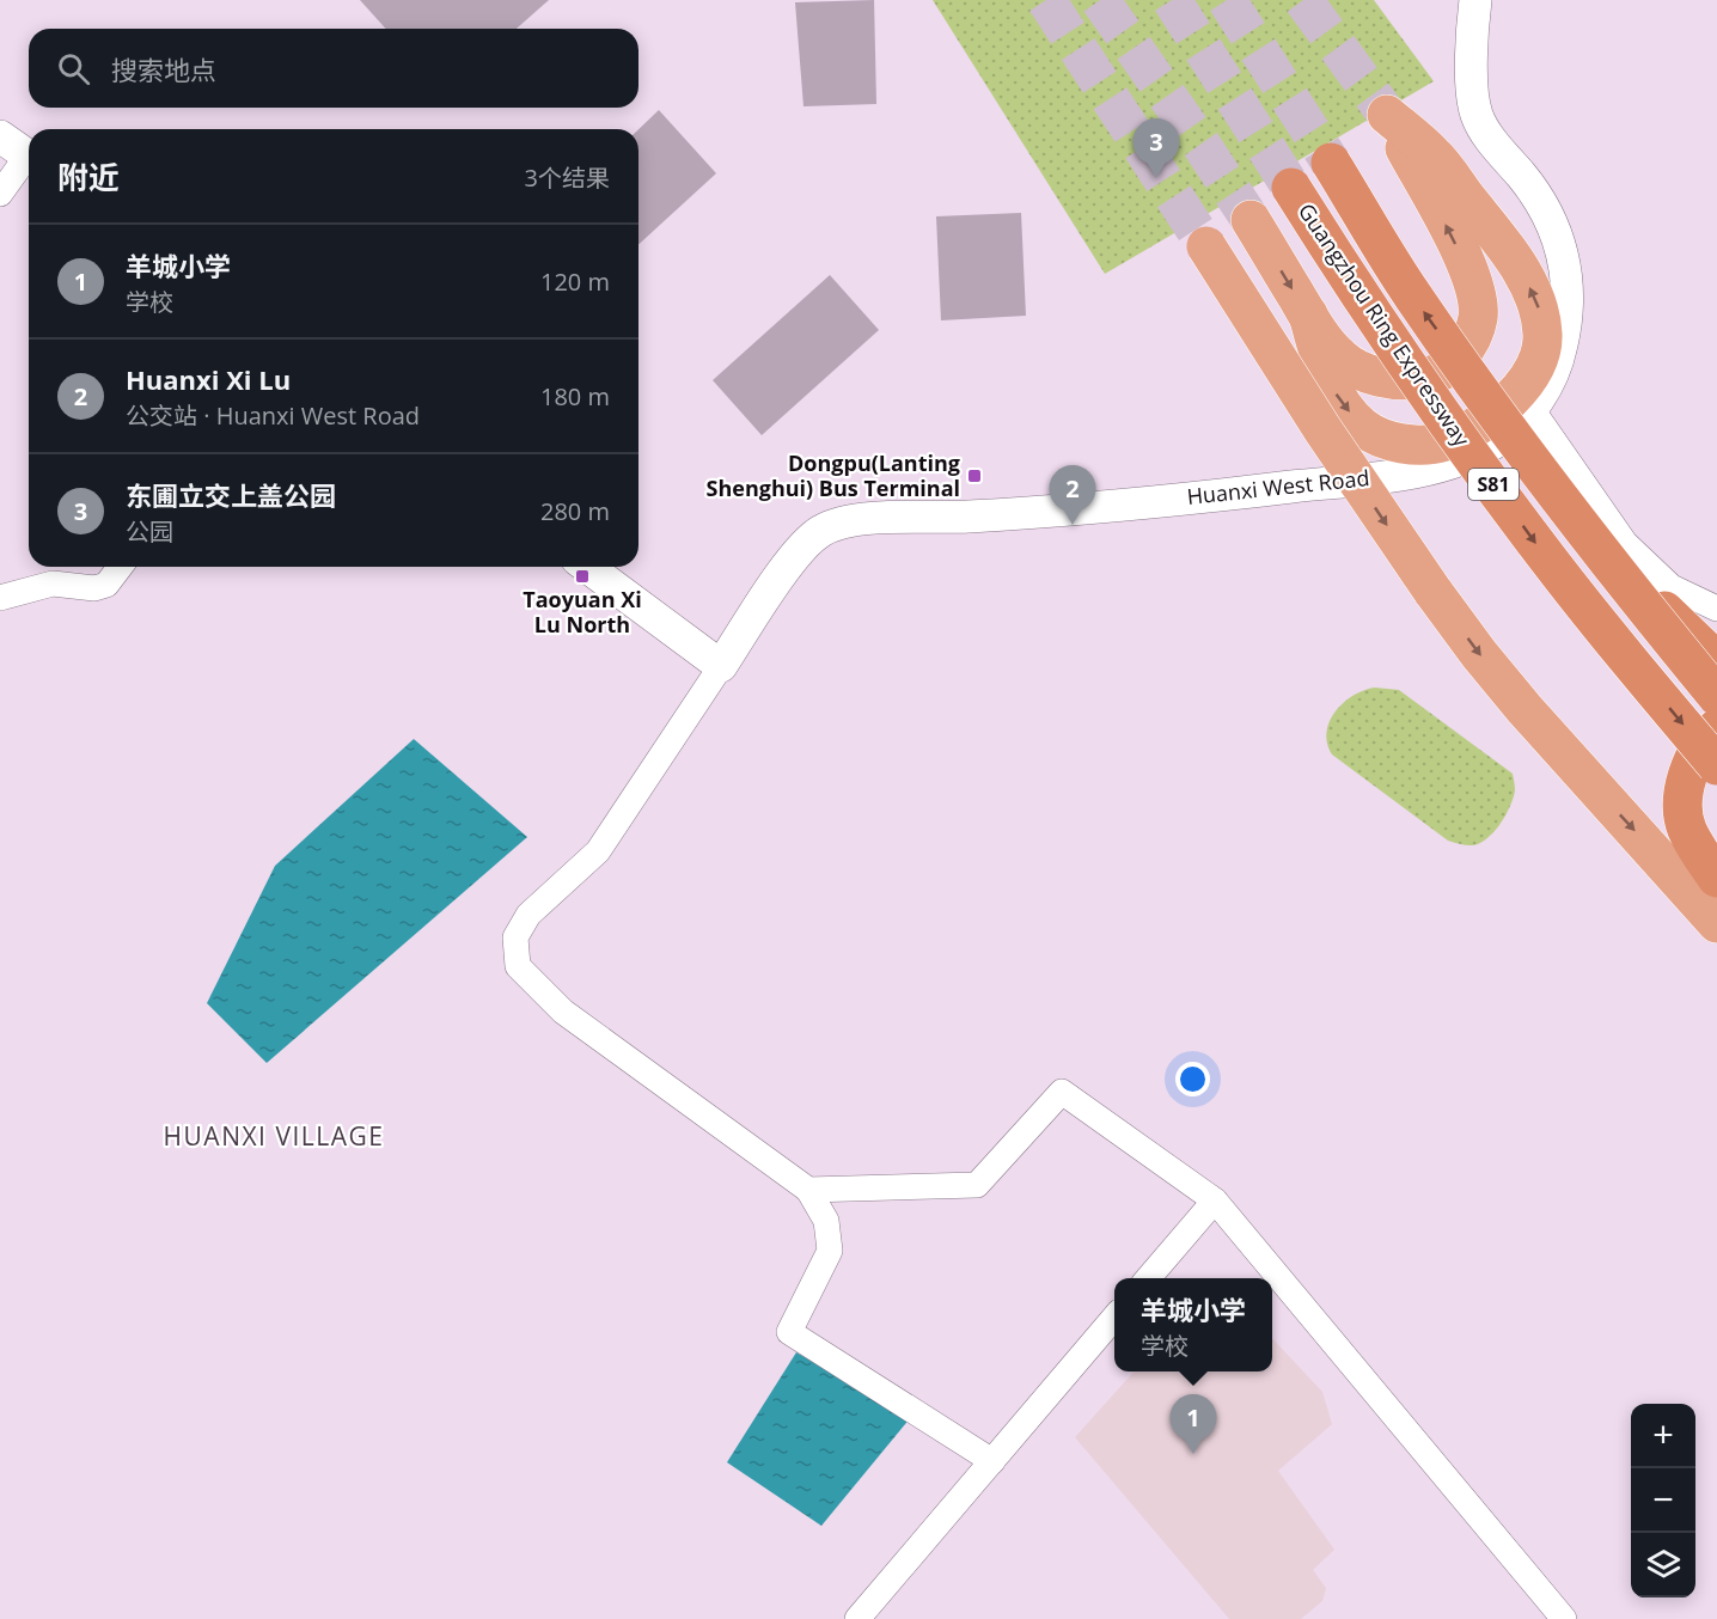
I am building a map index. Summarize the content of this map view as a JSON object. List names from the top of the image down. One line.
{"streets":{"highway":["Guangzhou Ring Expressway","S81"],"street":["Huanxi West Road"]},"districts":["HUANXI VILLAGE"],"places":{"transit":["Dongpu(Lanting Shenghui) Bus Terminal","Taoyuan Xi Lu North"]},"page":{"search":"搜索地点","pins":["3","2","1"],"heading":["附近","3个结果"],"list":[{"mark":"1","name":"羊城小学","note":"学校","value":"120 m"},{"mark":"2","name":"Huanxi Xi Lu","note":"公交站 · Huanxi West Road","value":"180 m"},{"mark":"3","name":"东圃立交上盖公园","note":"公园","value":"280 m"}],"popup":["羊城小学","学校"],"map_buttons":["+","−"]}}
